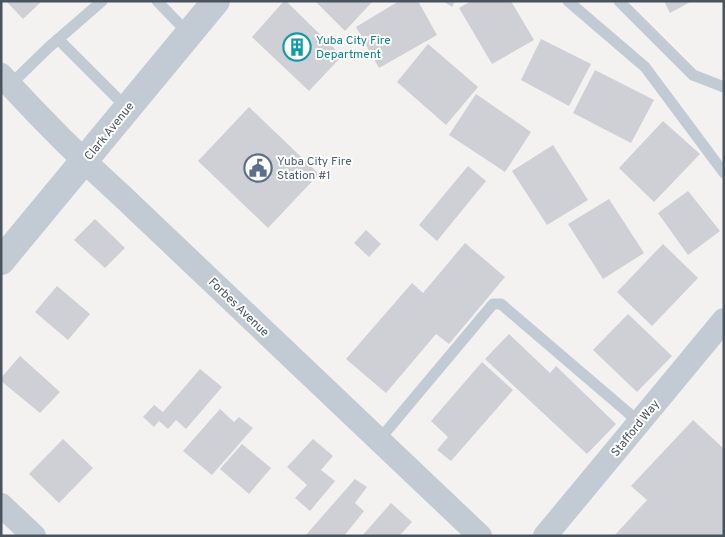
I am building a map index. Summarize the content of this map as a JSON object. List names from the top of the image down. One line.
{"streets":{"street":["Clark Avenue","Forbes Avenue","Stafford Way"]},"crossings":[["Clark Avenue","Forbes Avenue"]],"places":{"building":["Yuba City Fire Department"],"public building":["Yuba City Fire Station #1"]}}
